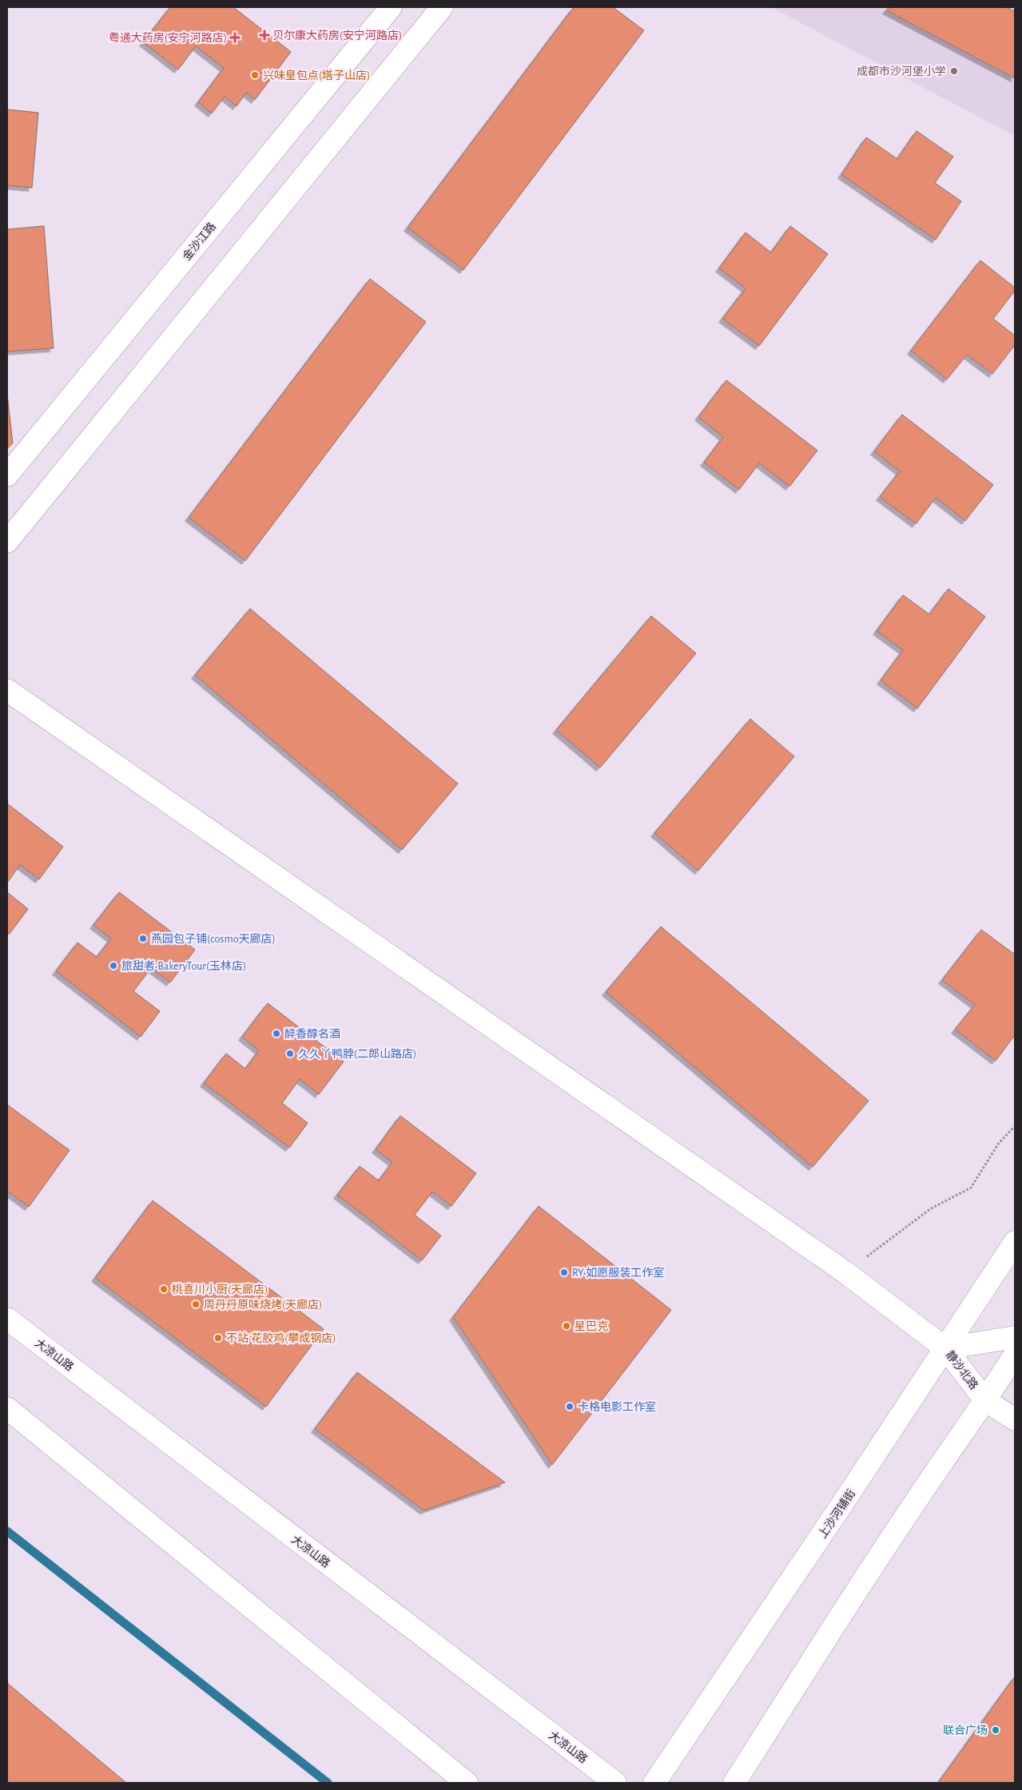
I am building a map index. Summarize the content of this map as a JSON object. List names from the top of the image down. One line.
{"streets":{"street":["金沙江路","大凉山路","静沙北路","上沙河铺街"]},"crossings":[["静沙北路","上沙河铺街"]],"places":{"health":["贝尔康大药房(安宁河路店)","粤通大药房(安宁河路店)"],"other":["成都市沙河堡小学","兴味皇包点(塔子山店)","燕园包子铺(cosmo天廊店)","旅甜者·BakeryTour(玉林店)","醉香醇名酒","久久丫鸭脖(二郎山路店)","RY·如愿服装工作室","桃喜川小厨(天廊店)","周丹丹原味烧烤(天廊店)","星巴克","不站·花胶鸡(攀成钢店)","卡格电影工作室","联合广场"]}}
